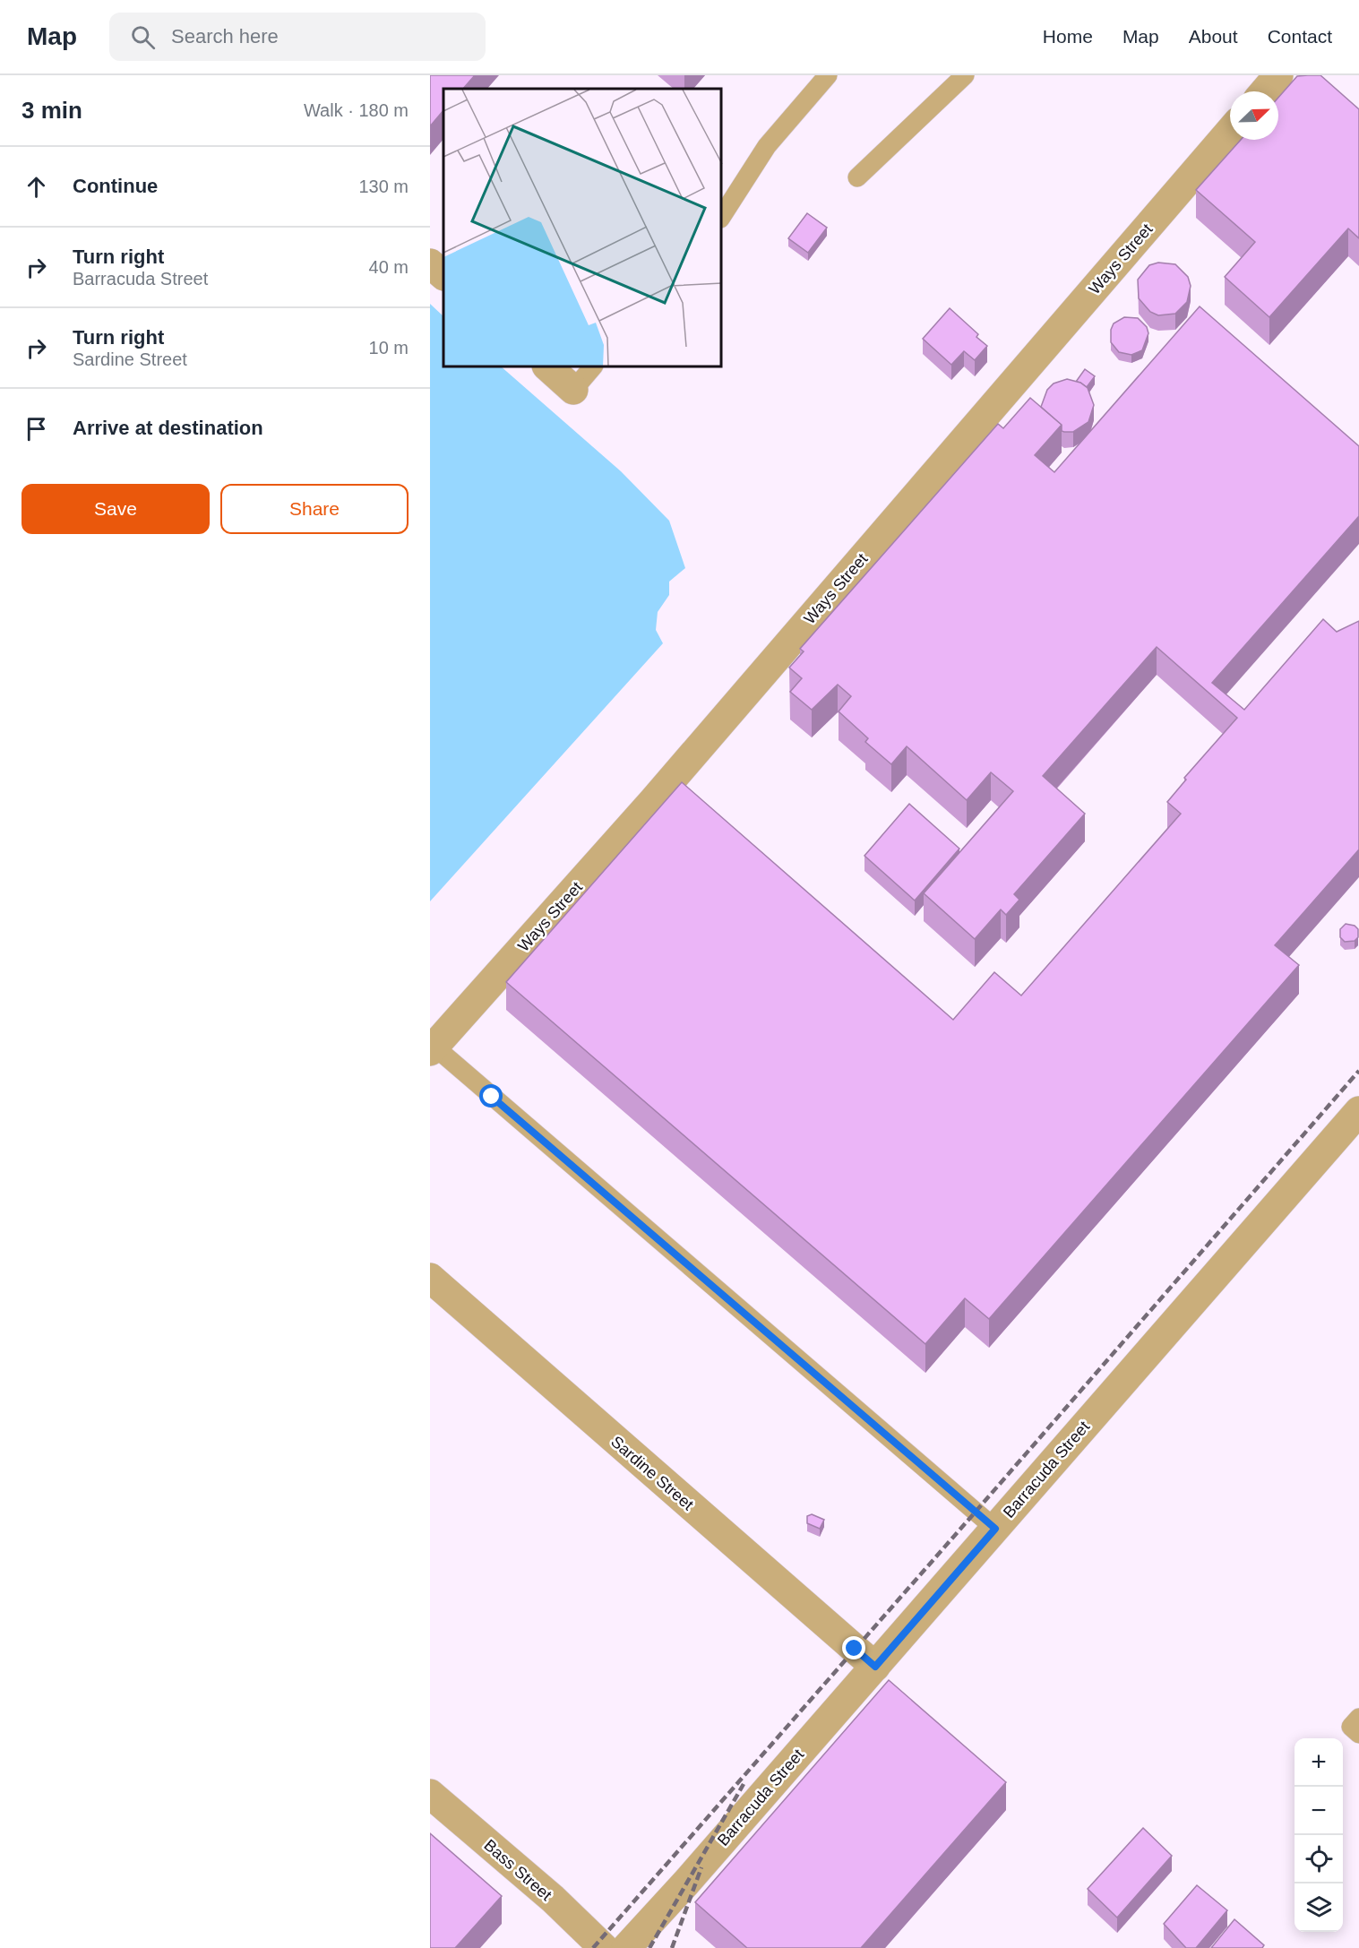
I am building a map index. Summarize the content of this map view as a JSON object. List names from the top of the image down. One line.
{"streets":{"street":["Ways Street","Barracuda Street","Sardine Street","Bass Street"]},"crossings":[["Barracuda Street","Sardine Street"]],"north":"top right","page":{"header":"Map","search":"Search here","nav":["Home","Map","About","Contact"],"heading":["3 min","Walk · 180 m"],"list":[["Continue","130 m"],["Turn right","Barracuda Street","40 m"],["Turn right","Sardine Street","10 m"],"Arrive at destination"],"buttons":["Save","Share"],"map_buttons":["+","−"]}}
